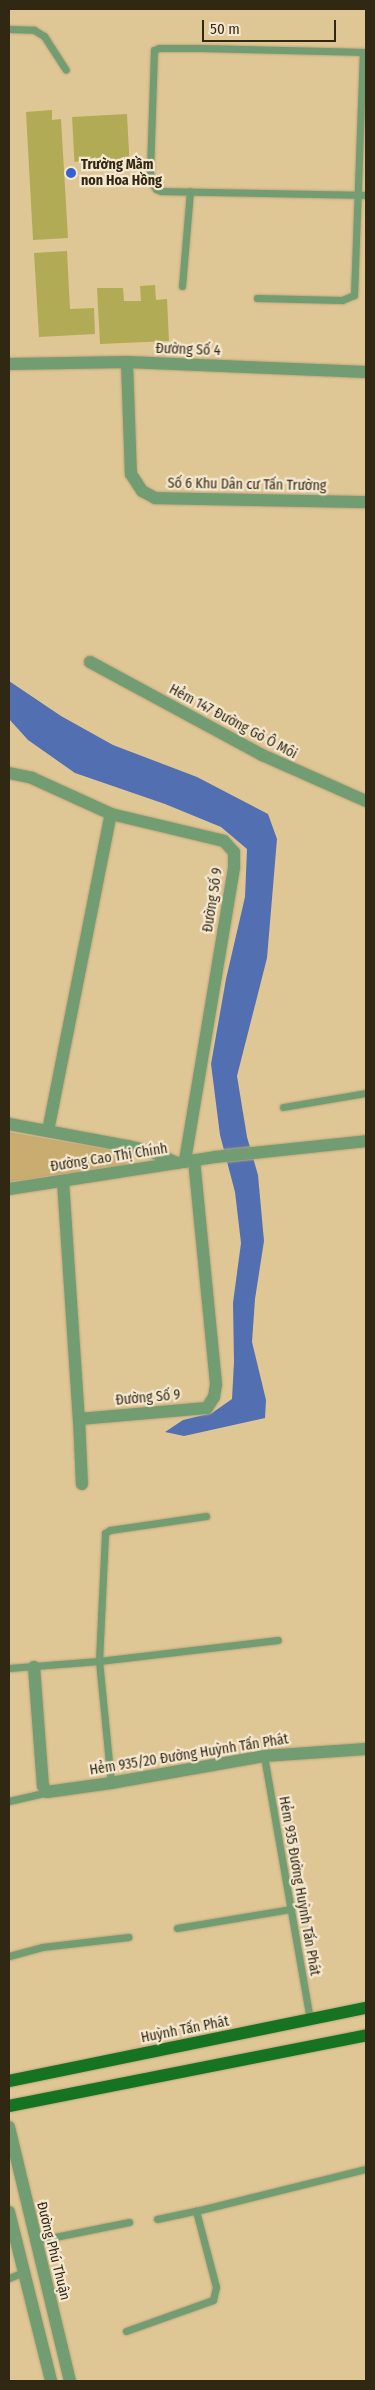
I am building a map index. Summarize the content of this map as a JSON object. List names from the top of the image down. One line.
{"streets":{"main road":["Huỳnh Tấn Phát"],"street":["Đường Số 4","Số 6 Khu Dân cư Tấn Trường","Hẻm 147 Đường Gò Ô Môi","Đường Số 9","Đường Cao Thị Chính","Hẻm 935/20 Đường Huỳnh Tấn Phát","Đường Phú Thuận"],"lane":["Hẻm 935 Đường Huỳnh Tấn Phát"]},"crossings":[["Đường Số 4","Số 6 Khu Dân cư Tấn Trường"],["Đường Số 9","Đường Cao Thị Chính"],["Hẻm 935/20 Đường Huỳnh Tấn Phát","Hẻm 935 Đường Huỳnh Tấn Phát"],["Hẻm 935 Đường Huỳnh Tấn Phát","Huỳnh Tấn Phát"]],"places":["Trường Mầm non Hoa Hồng"],"scale_bar":"50 m"}
